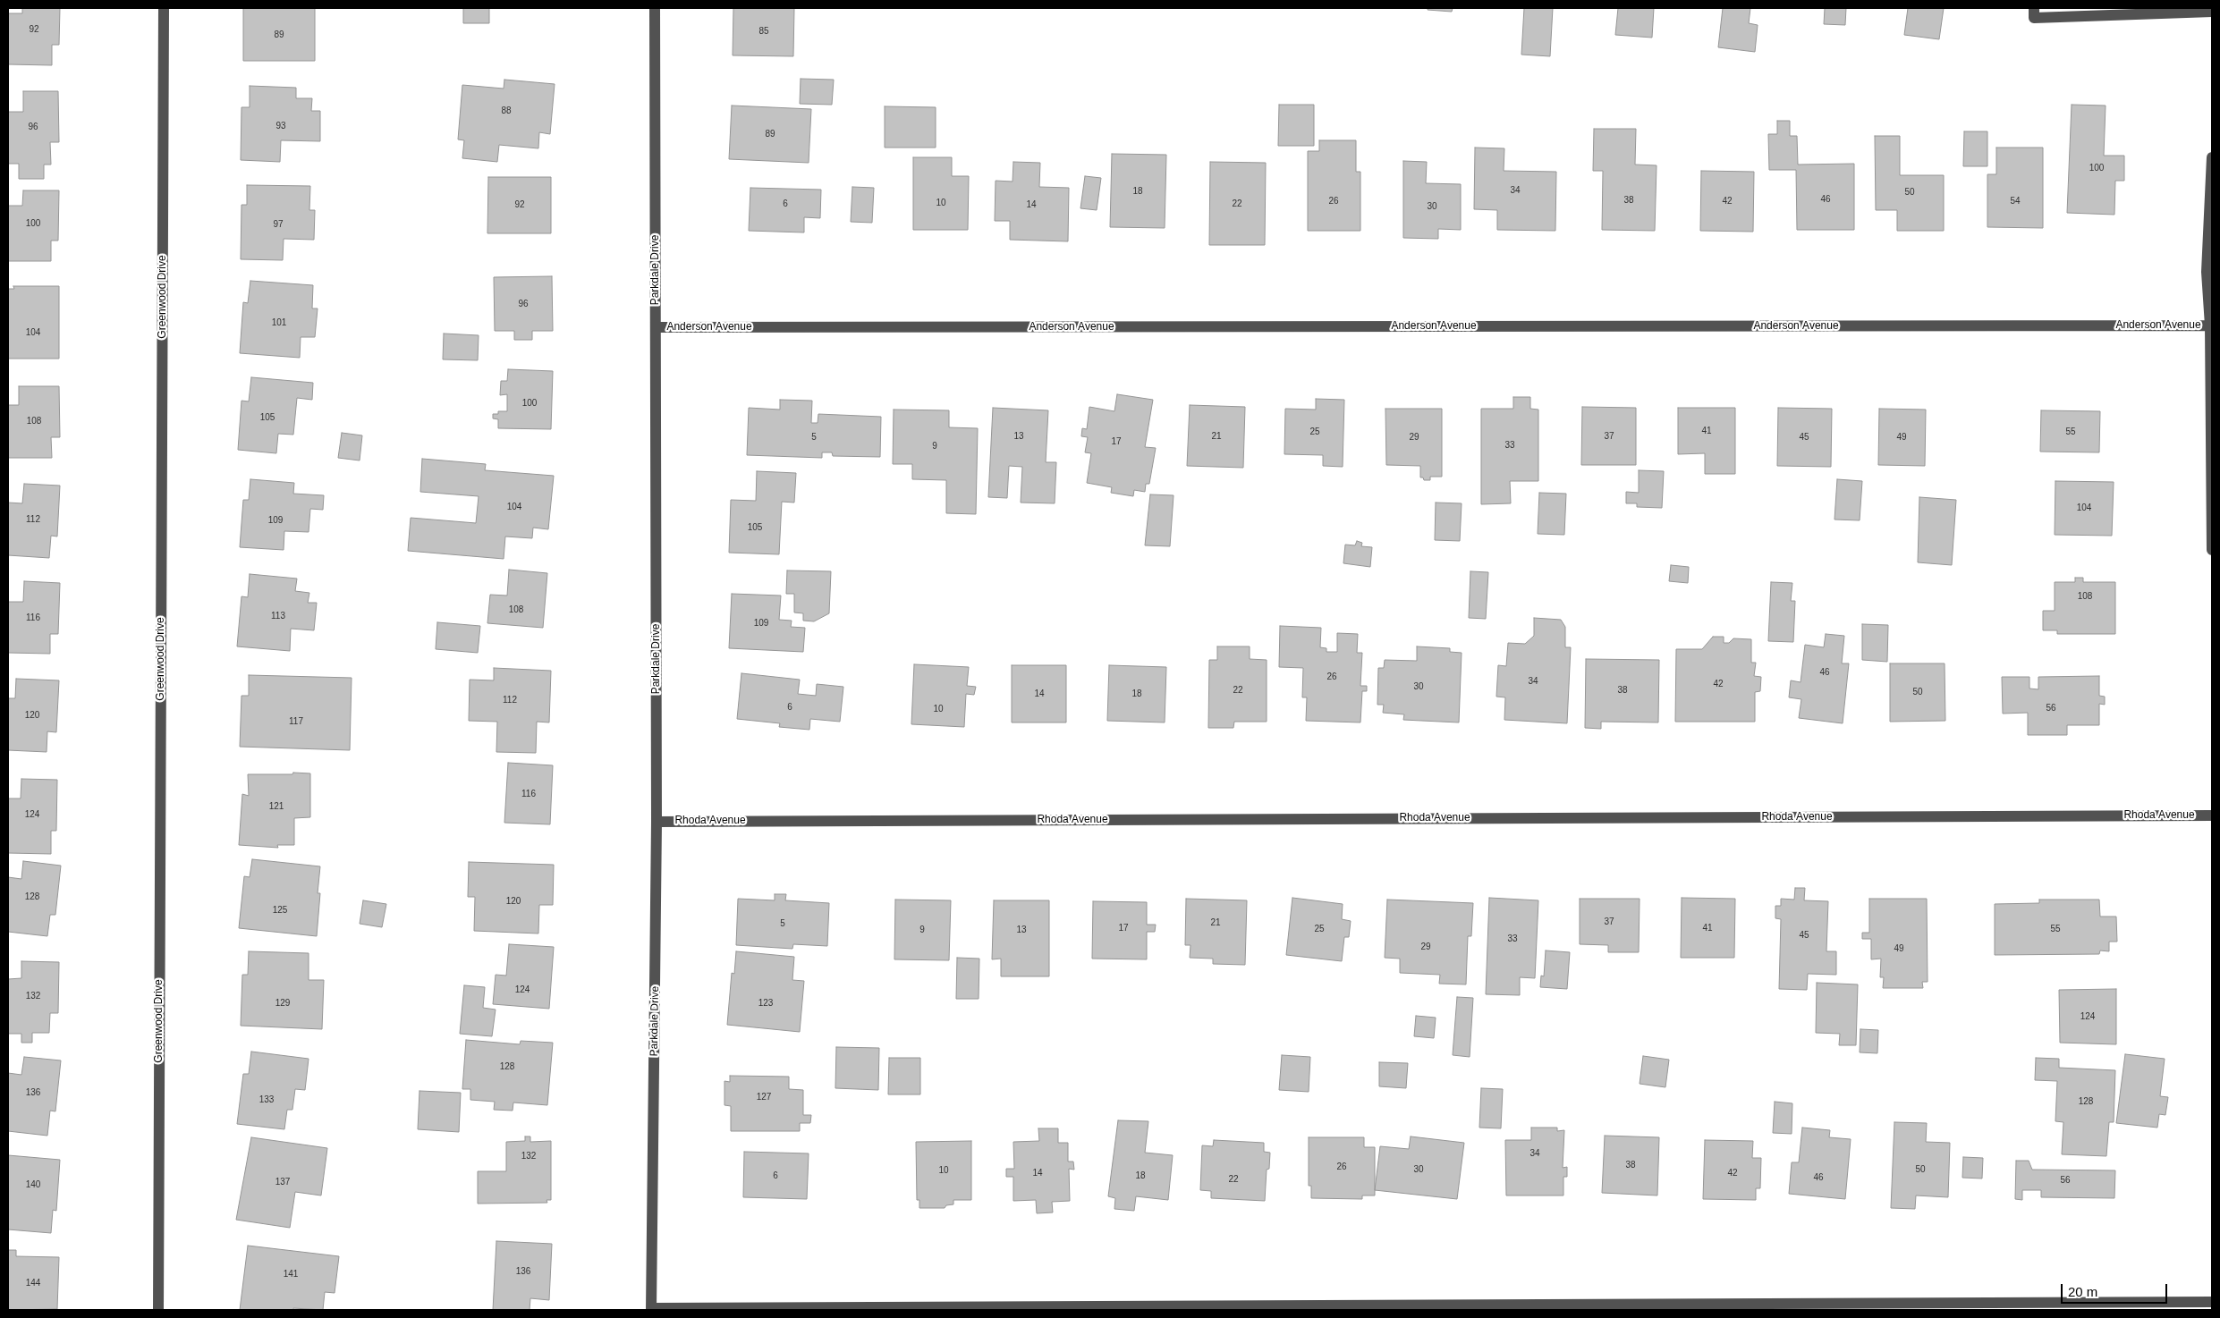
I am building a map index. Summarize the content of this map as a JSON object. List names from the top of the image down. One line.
{"streets":{"street":["Parkdale Drive","Greenwood Drive","Anderson Avenue","Rhoda Avenue"]},"crossings":[["Parkdale Drive","Anderson Avenue"],["Parkdale Drive","Rhoda Avenue"]],"house_numbers":["92","85","89","88","93","96","89","100","34","18","50","46","38","26","42","54","10","6","22","92","14","30","100","97","96","101","104","100","105","108","41","25","55","13","21","37","5","29","45","49","17","33","9","104","104","112","109","105","108","108","113","116","109","46","26","34","42","30","22","38","50","14","18","112","6","56","10","120","117","116","121","124","128","120","125","37","21","5","17","41","25","55","9","13","45","33","29","49","124","132","129","123","124","128","136","127","133","128","34","132","38","26","30","50","10","14","42","6","18","46","22","56","137","140","136","141","144"],"scale_bar":"20 m"}
